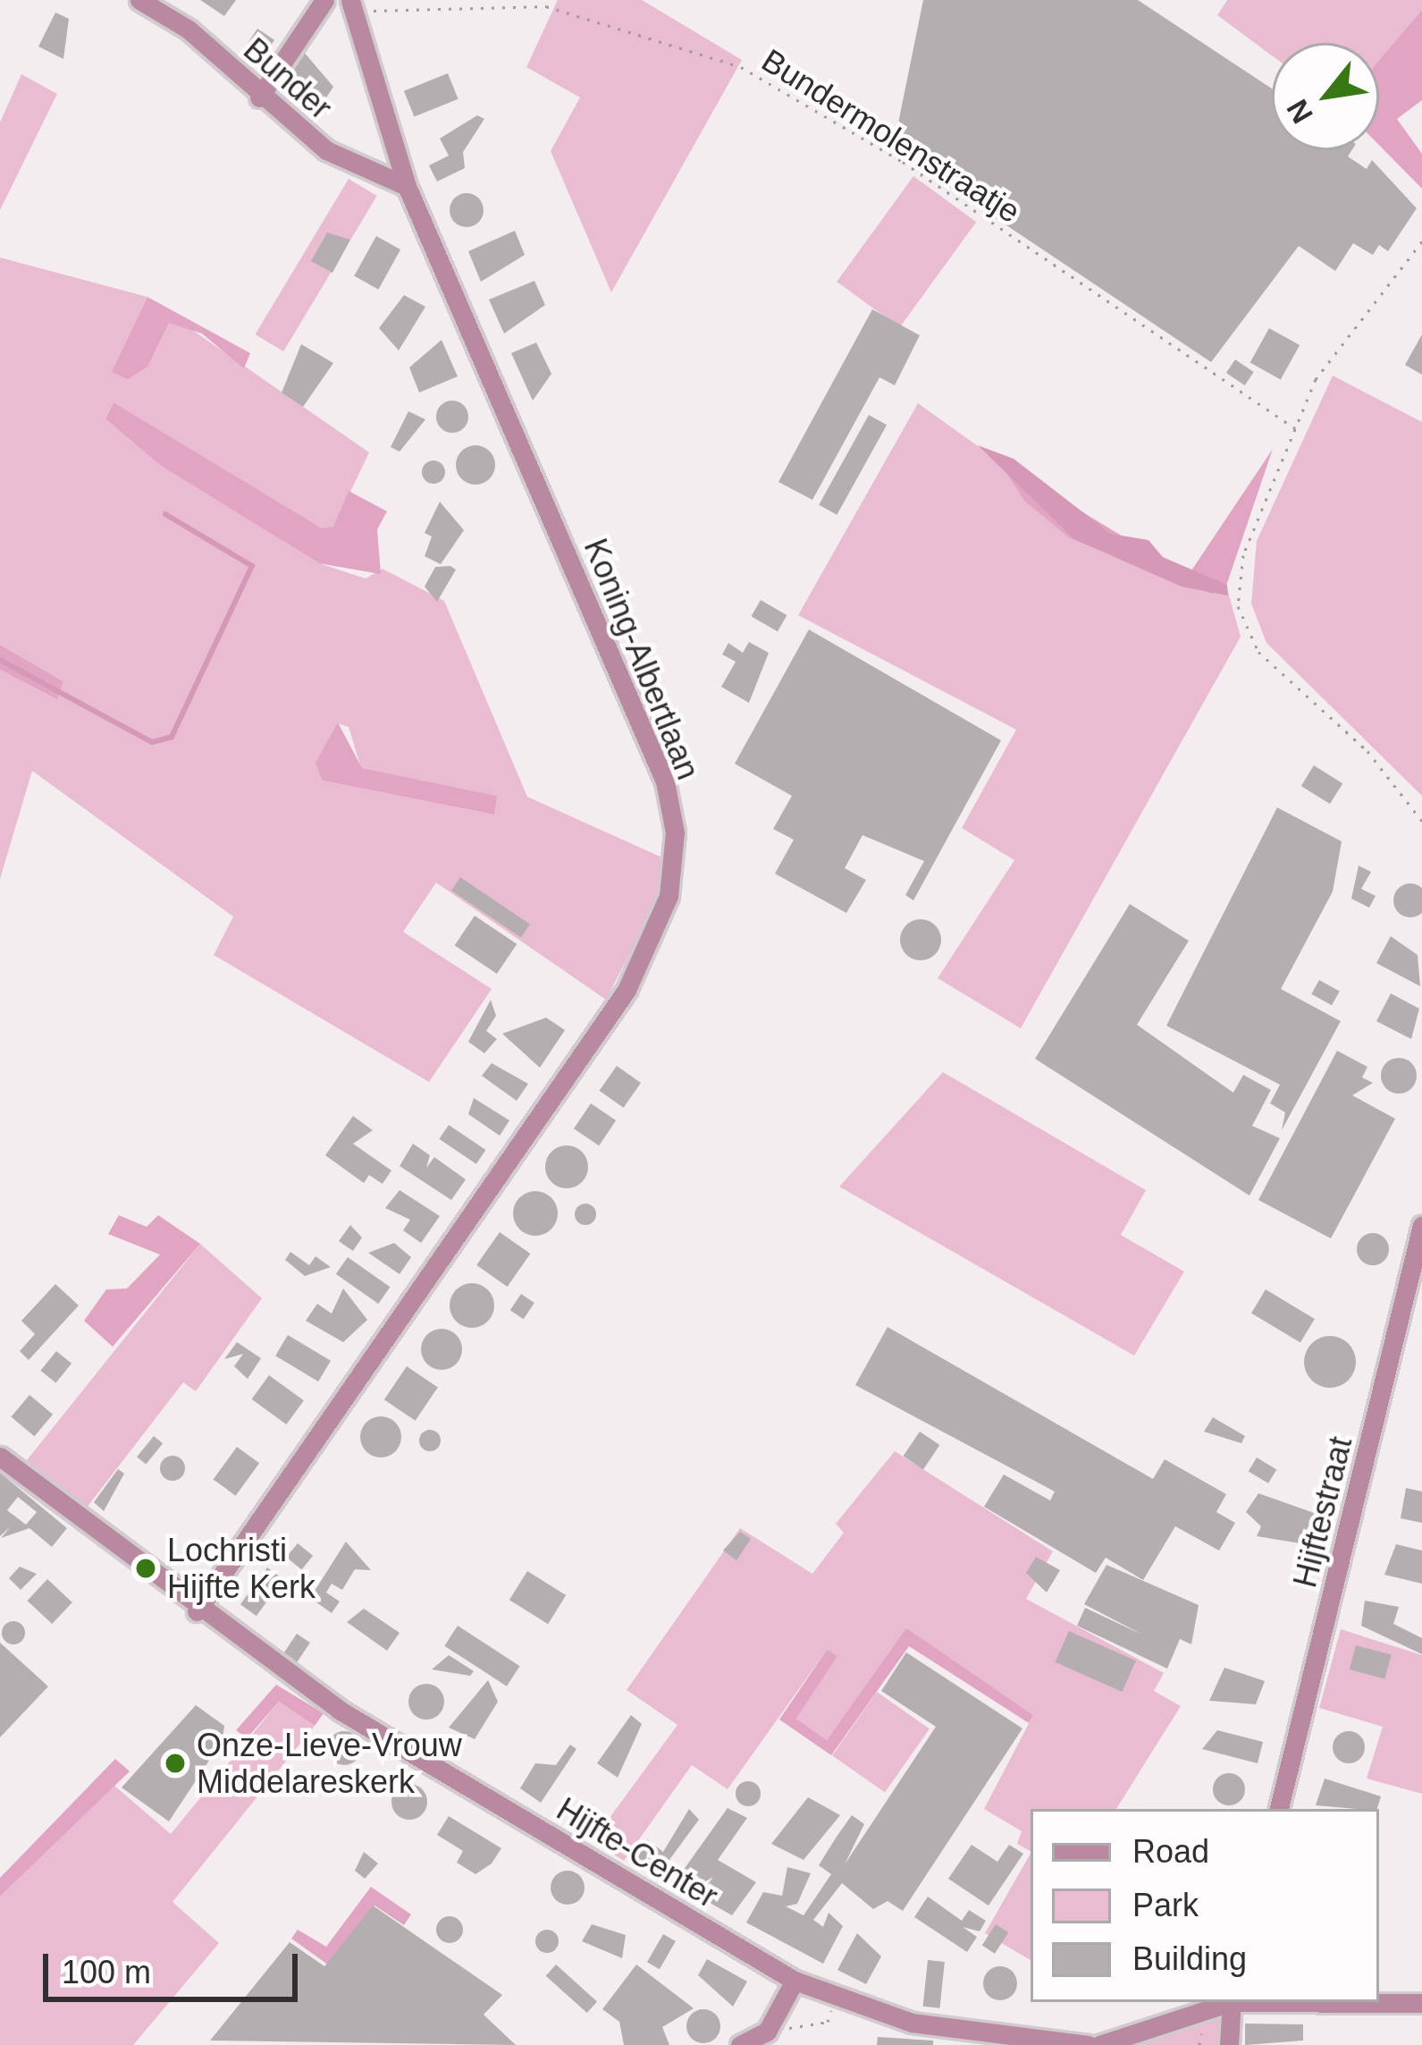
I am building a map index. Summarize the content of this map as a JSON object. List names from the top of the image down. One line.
{"streets":{"street":["Bunder","Koning-Albertlaan","Hijftestraat","Hijfte-Center"],"path":["Bundermolenstraatje"]},"crossings":[["Bunder","Koning-Albertlaan"],["Bundermolenstraatje","Koning-Albertlaan"],["Koning-Albertlaan","Hijfte-Center"]],"places":["Lochristi Hijfte Kerk","Onze-Lieve-Vrouw Middelareskerk"],"legend":["Road","Park","Building"],"scale_bar":"100 m","north":"bottom left"}
